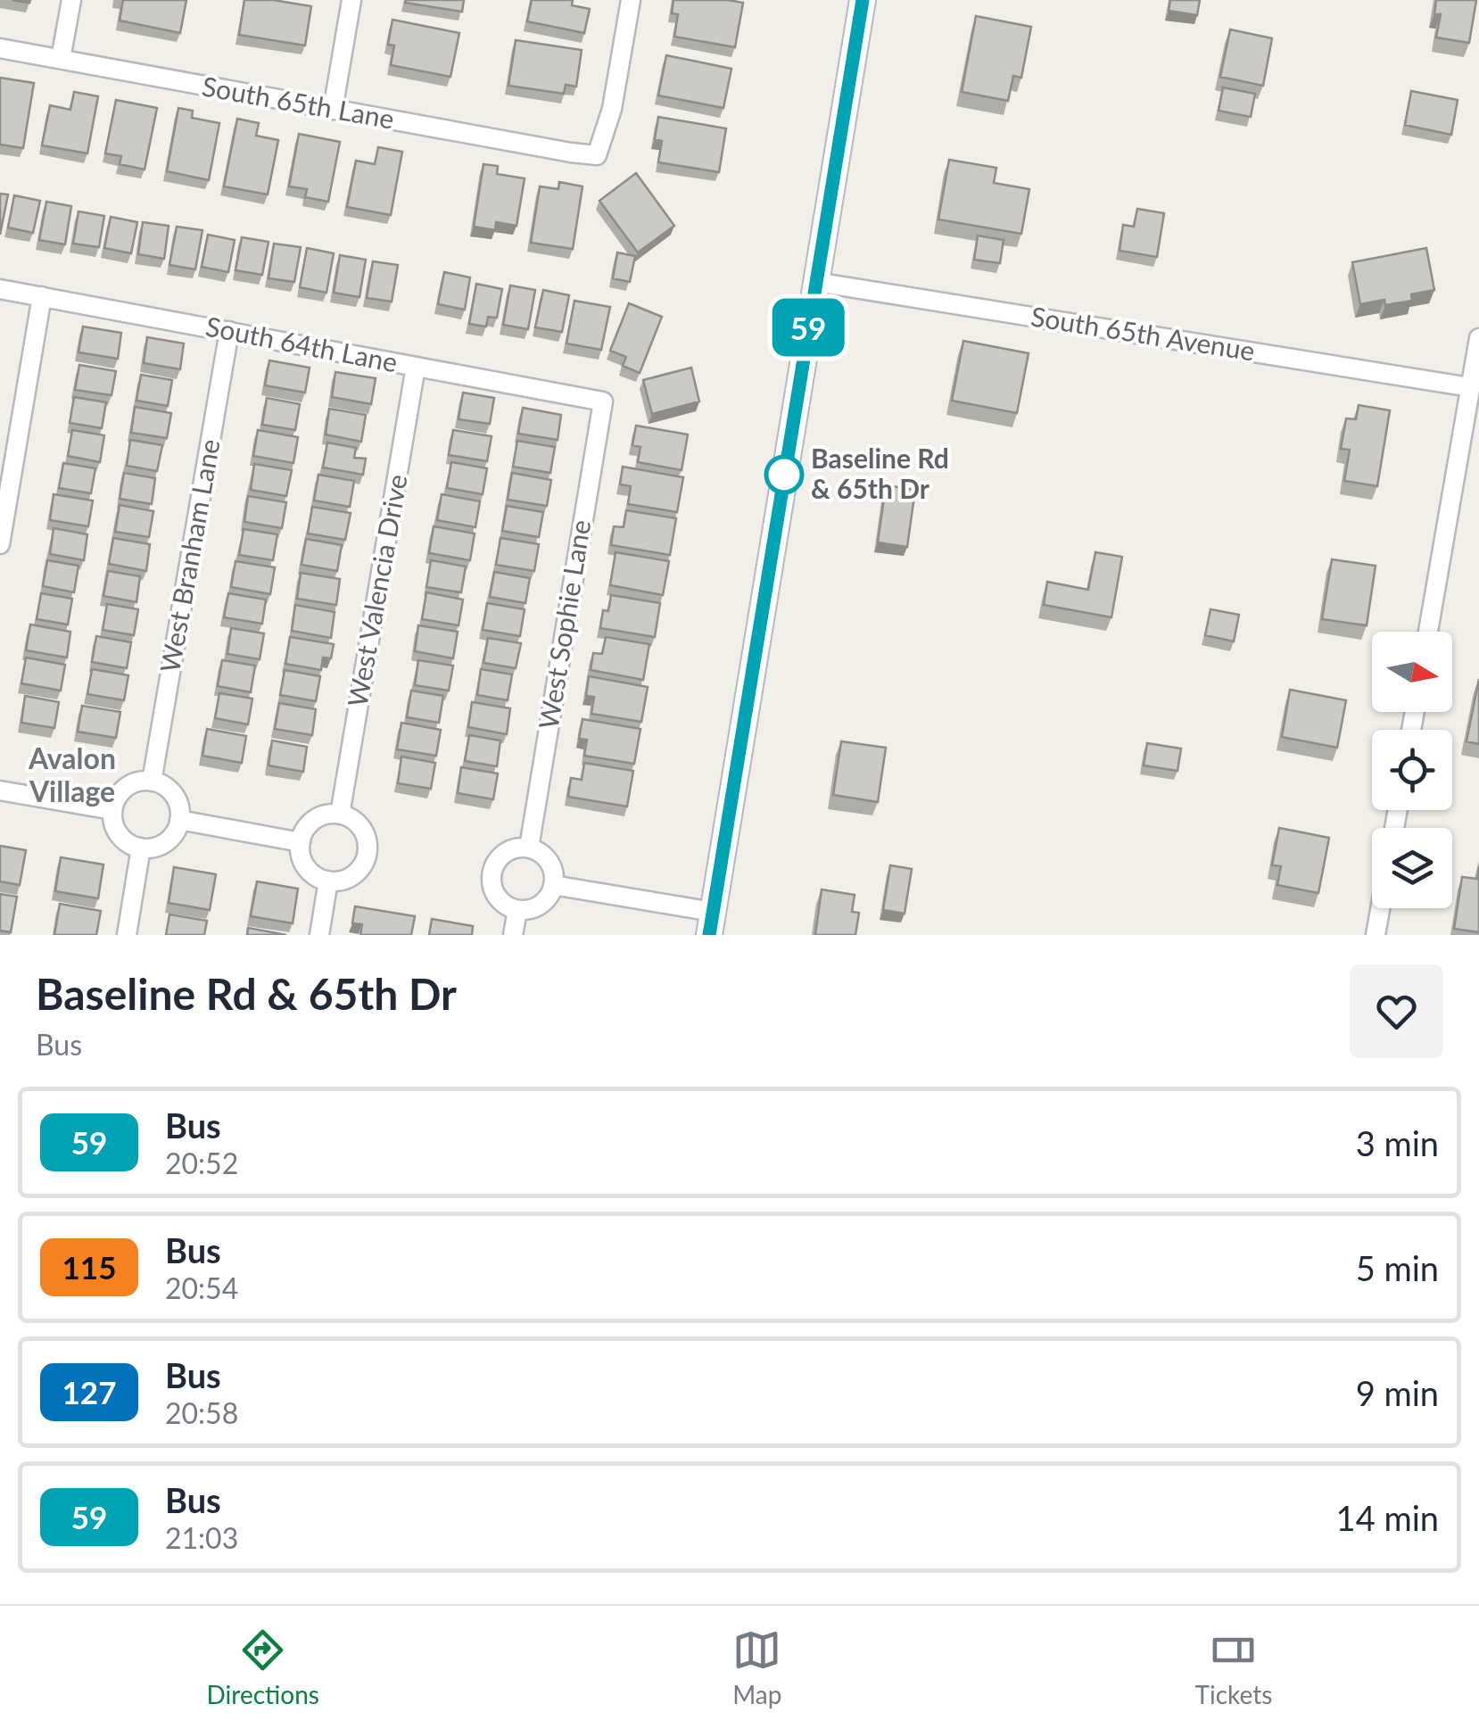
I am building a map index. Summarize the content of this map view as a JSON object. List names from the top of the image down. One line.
{"streets":{"street":["South 65th Lane","South 65th Avenue","South 64th Lane","West Branham Lane","West Valencia Drive","West Sophie Lane"]},"crossings":[["South 64th Lane","West Branham Lane"],["South 64th Lane","West Valencia Drive"],["South 64th Lane","West Sophie Lane"]],"districts":["Avalon Village"],"places":["Baseline Rd & 65th Dr"],"lines":["bus line 59"],"north":"right","page":{"on_map":"59","heading":["Baseline Rd & 65th Dr","Bus"],"list":[{"mark":"59","name":"Bus","note":"20:52","value":"3 min"},{"mark":"115","name":"Bus","note":"20:54","value":"5 min"},{"mark":"127","name":"Bus","note":"20:58","value":"9 min"},{"mark":"59","name":"Bus","note":"21:03","value":"14 min"}],"tabs":["Directions","Map","Tickets"]}}
